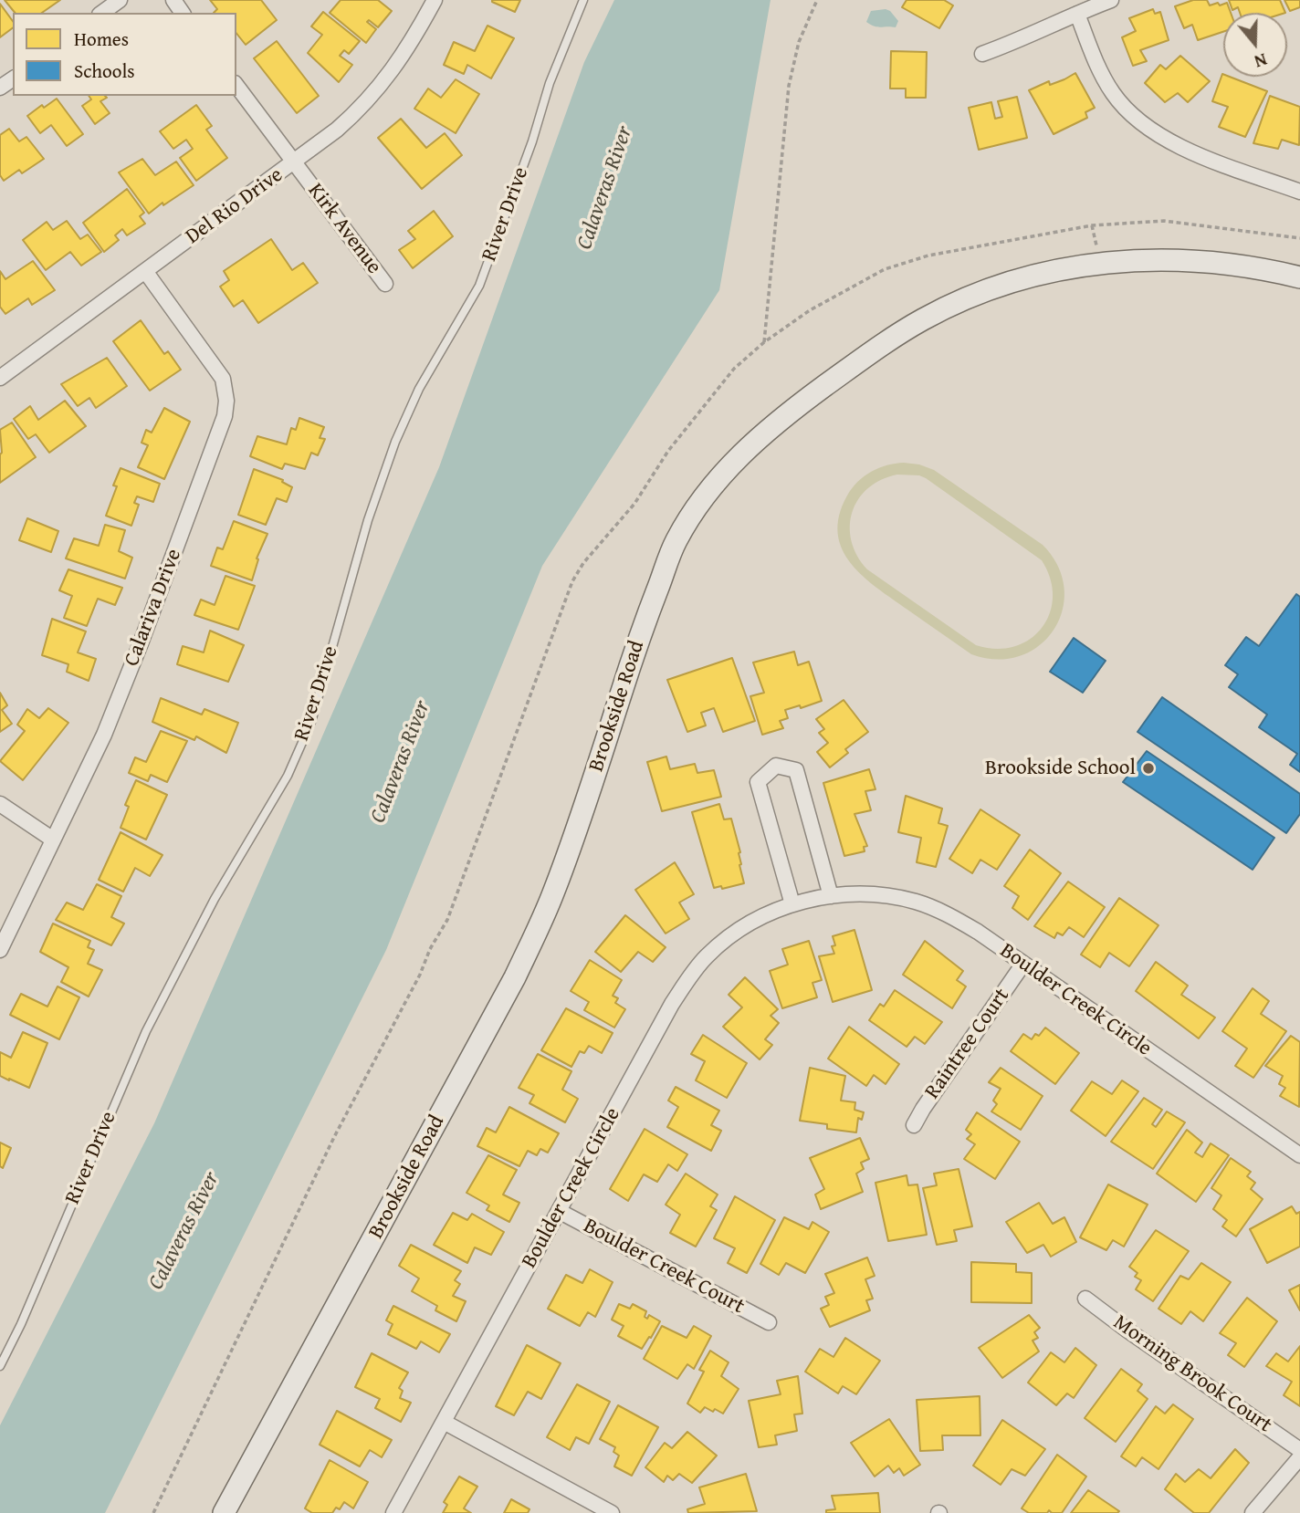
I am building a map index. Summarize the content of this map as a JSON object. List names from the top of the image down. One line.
{"streets":{"street":["Del Rio Drive","Kirk Avenue","Calariva Drive","Brookside Road","Boulder Creek Circle","Raintree Court","Boulder Creek Court","Morning Brook Court"],"lane":["River Drive"]},"crossings":[["Del Rio Drive","Kirk Avenue"],["Del Rio Drive","Calariva Drive"],["Boulder Creek Circle","Raintree Court"],["Boulder Creek Circle","Boulder Creek Court"]],"water":["Calaveras River"],"places":["Brookside School"],"legend":["Homes","Schools"],"north":"bottom"}
